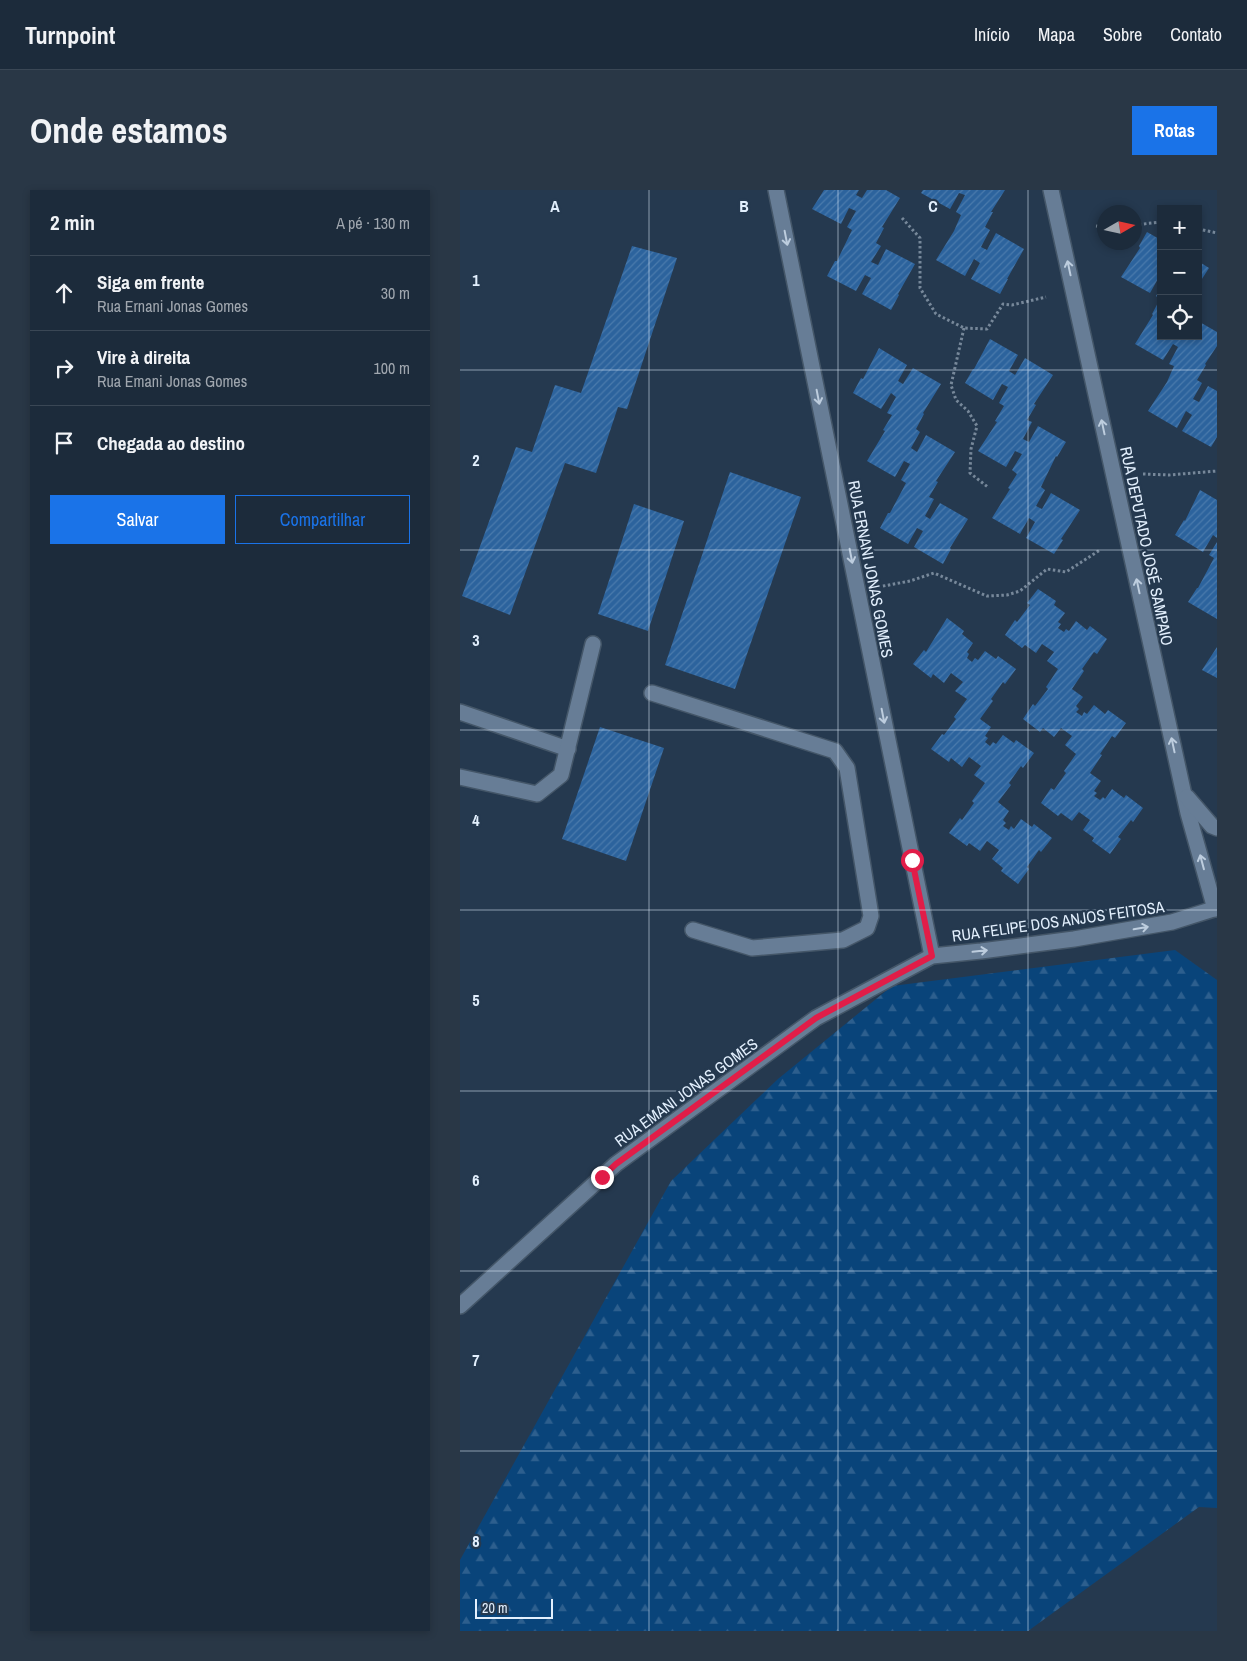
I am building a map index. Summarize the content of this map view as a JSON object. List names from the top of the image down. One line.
{"streets":{"street":["RUA DEPUTADO JOSÉ SAMPAIO","RUA ERNANI JONAS GOMES","RUA FELIPE DOS ANJOS FEITOSA","RUA EMANI JONAS GOMES"]},"crossings":[["RUA DEPUTADO JOSÉ SAMPAIO","RUA FELIPE DOS ANJOS FEITOSA"],["RUA ERNANI JONAS GOMES","RUA FELIPE DOS ANJOS FEITOSA"],["RUA ERNANI JONAS GOMES","RUA EMANI JONAS GOMES"],["RUA FELIPE DOS ANJOS FEITOSA","RUA EMANI JONAS GOMES"]],"one_way":["RUA DEPUTADO JOSÉ SAMPAIO","RUA ERNANI JONAS GOMES","RUA FELIPE DOS ANJOS FEITOSA"],"scale_bar":"20 m","north":"right","page":{"header":"Turnpoint","nav":["Início","Mapa","Sobre","Contato"],"buttons":["Rotas",["Salvar","Compartilhar"]],"title":"Onde estamos","heading":["2 min","A pé · 130 m"],"map_buttons":["+","−"],"list":[["Siga em frente","Rua Ernani Jonas Gomes","30 m"],["Vire à direita","Rua Emani Jonas Gomes","100 m"],"Chegada ao destino"],"scale":"20 m"},"grid":{"columns":["A","B","C"],"rows":["1","2","3","4","5","6","7","8"]}}
